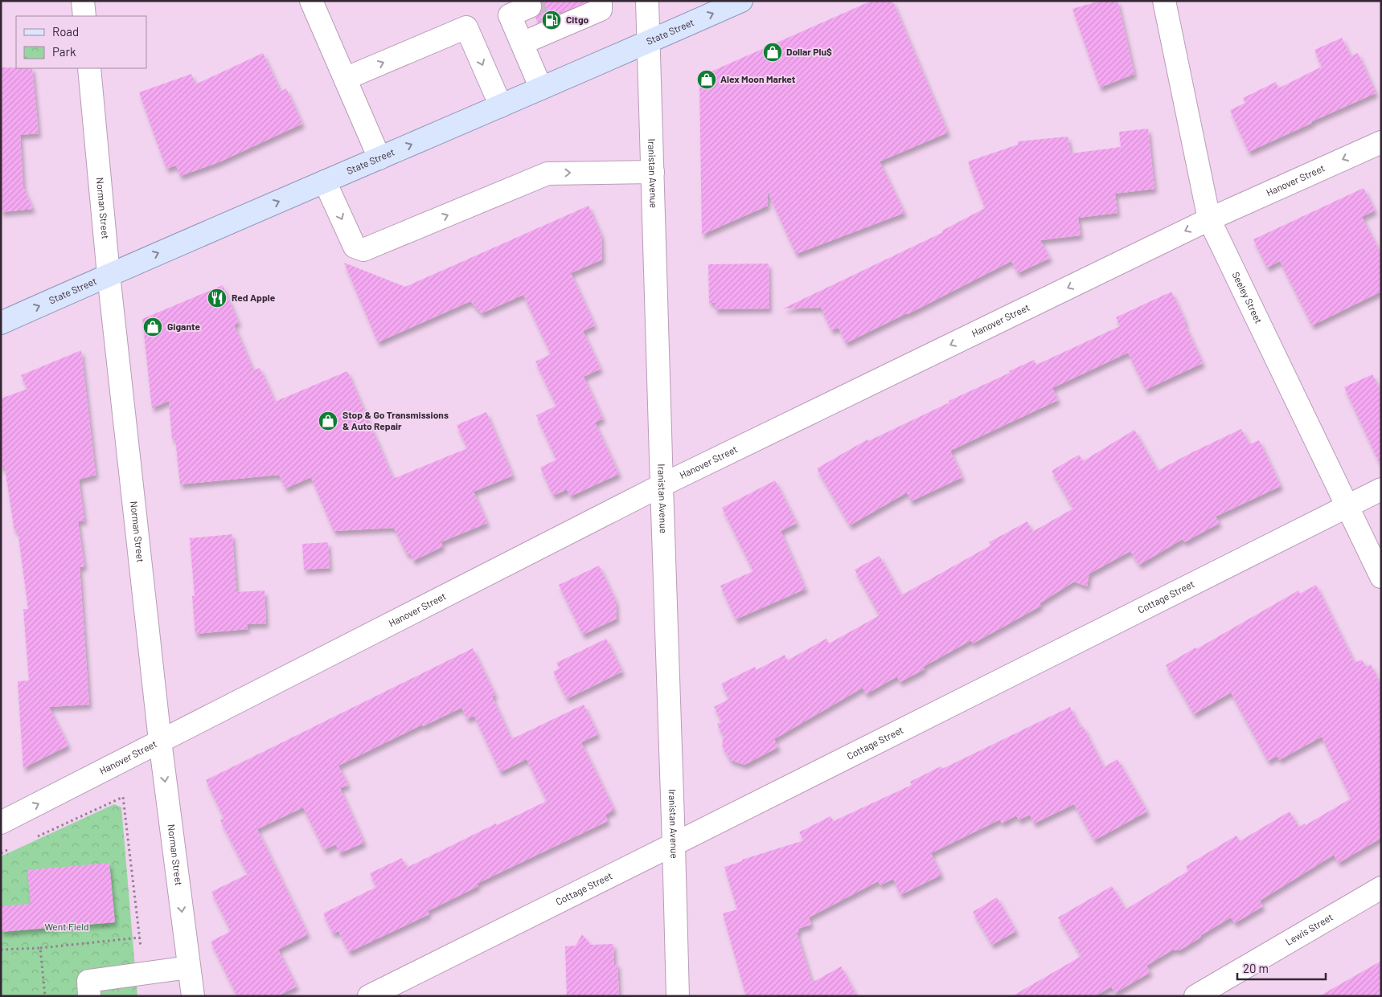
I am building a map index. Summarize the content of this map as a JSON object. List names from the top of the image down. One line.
{"streets":{"main road":["State Street"],"street":["Iranistan Avenue","Hanover Street","Norman Street","Seeley Street","Cottage Street","Lewis Street"]},"crossings":[["State Street","Iranistan Avenue"],["State Street","Norman Street"],["Iranistan Avenue","Hanover Street"],["Iranistan Avenue","Cottage Street"],["Hanover Street","Norman Street"],["Hanover Street","Seeley Street"],["Seeley Street","Cottage Street"]],"one_way":["State Street"],"parks":["Went Field"],"places":{"fuel station":["Citgo"],"shop":["Dollar Plu$","Alex Moon Market","Gigante","Stop & Go Transmissions & Auto Repair"],"restaurant":["Red Apple"]},"legend":["Road","Park"],"scale_bar":"20 m"}
